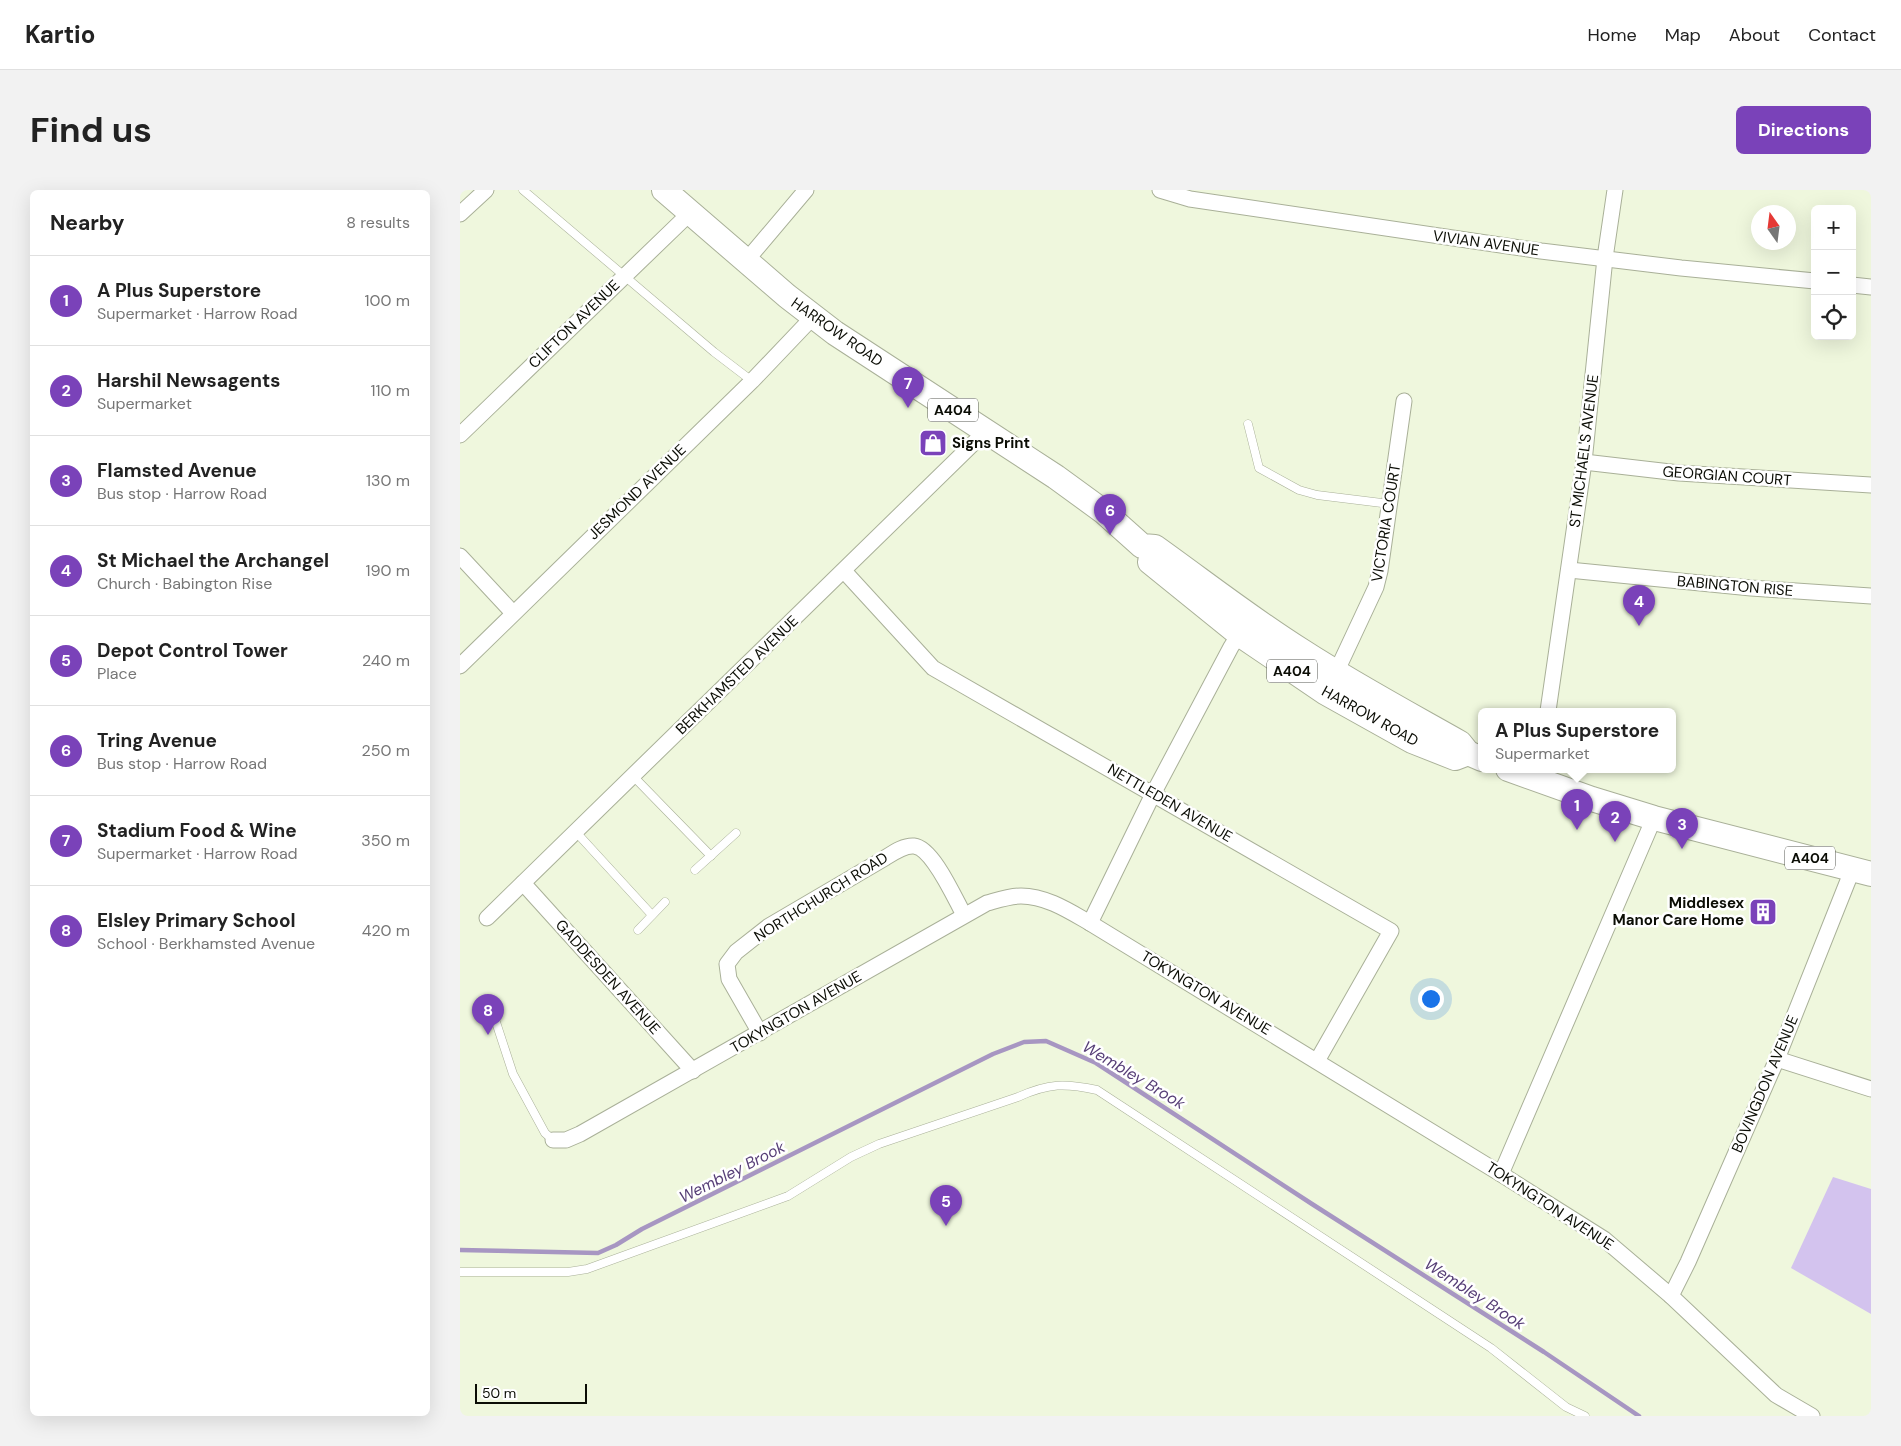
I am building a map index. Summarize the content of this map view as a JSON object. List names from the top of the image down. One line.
{"streets":{"main road":["HARROW ROAD","A404"],"street":["VIVIAN AVENUE","CLIFTON AVENUE","ST MICHAEL'S AVENUE","GEORGIAN COURT","JESMOND AVENUE","VICTORIA COURT","BABINGTON RISE","BERKHAMSTED AVENUE","NETTLEDEN AVENUE","NORTHCHURCH ROAD","GADDESDEN AVENUE","TOKYNGTON AVENUE","BOVINGDON AVENUE"]},"crossings":[["VIVIAN AVENUE","ST MICHAEL'S AVENUE"],["CLIFTON AVENUE","HARROW ROAD"],["HARROW ROAD","JESMOND AVENUE"],["HARROW ROAD","VICTORIA COURT"],["HARROW ROAD","BERKHAMSTED AVENUE"],["A404","BOVINGDON AVENUE"],["ST MICHAEL'S AVENUE","GEORGIAN COURT"],["ST MICHAEL'S AVENUE","BABINGTON RISE"],["BERKHAMSTED AVENUE","NETTLEDEN AVENUE"],["BERKHAMSTED AVENUE","GADDESDEN AVENUE"],["NETTLEDEN AVENUE","TOKYNGTON AVENUE"],["NORTHCHURCH ROAD","TOKYNGTON AVENUE"],["GADDESDEN AVENUE","TOKYNGTON AVENUE"],["TOKYNGTON AVENUE","BOVINGDON AVENUE"]],"water":["Wembley Brook"],"places":{"shop":["Signs Print"],"building":["Middlesex Manor Care Home"]},"scale_bar":"50 m","north":"top","page":{"header":"Kartio","nav":["Home","Map","About","Contact"],"buttons":"Directions","title":"Find us","heading":["Nearby","8 results"],"map_buttons":["+","−"],"list":[{"mark":"1","name":"A Plus Superstore","note":"Supermarket · Harrow Road","value":"100 m"},{"mark":"2","name":"Harshil Newsagents","note":"Supermarket","value":"110 m"},{"mark":"3","name":"Flamsted Avenue","note":"Bus stop · Harrow Road","value":"130 m"},{"mark":"4","name":"St Michael the Archangel","note":"Church · Babington Rise","value":"190 m"},{"mark":"5","name":"Depot Control Tower","note":"Place","value":"240 m"},{"mark":"6","name":"Tring Avenue","note":"Bus stop · Harrow Road","value":"250 m"},{"mark":"7","name":"Stadium Food & Wine","note":"Supermarket · Harrow Road","value":"350 m"},{"mark":"8","name":"Elsley Primary School","note":"School · Berkhamsted Avenue","value":"420 m"}],"pins":["7","6","4","1","2","3","8","5"],"popup":["A Plus Superstore","Supermarket"],"scale":"50 m"}}
